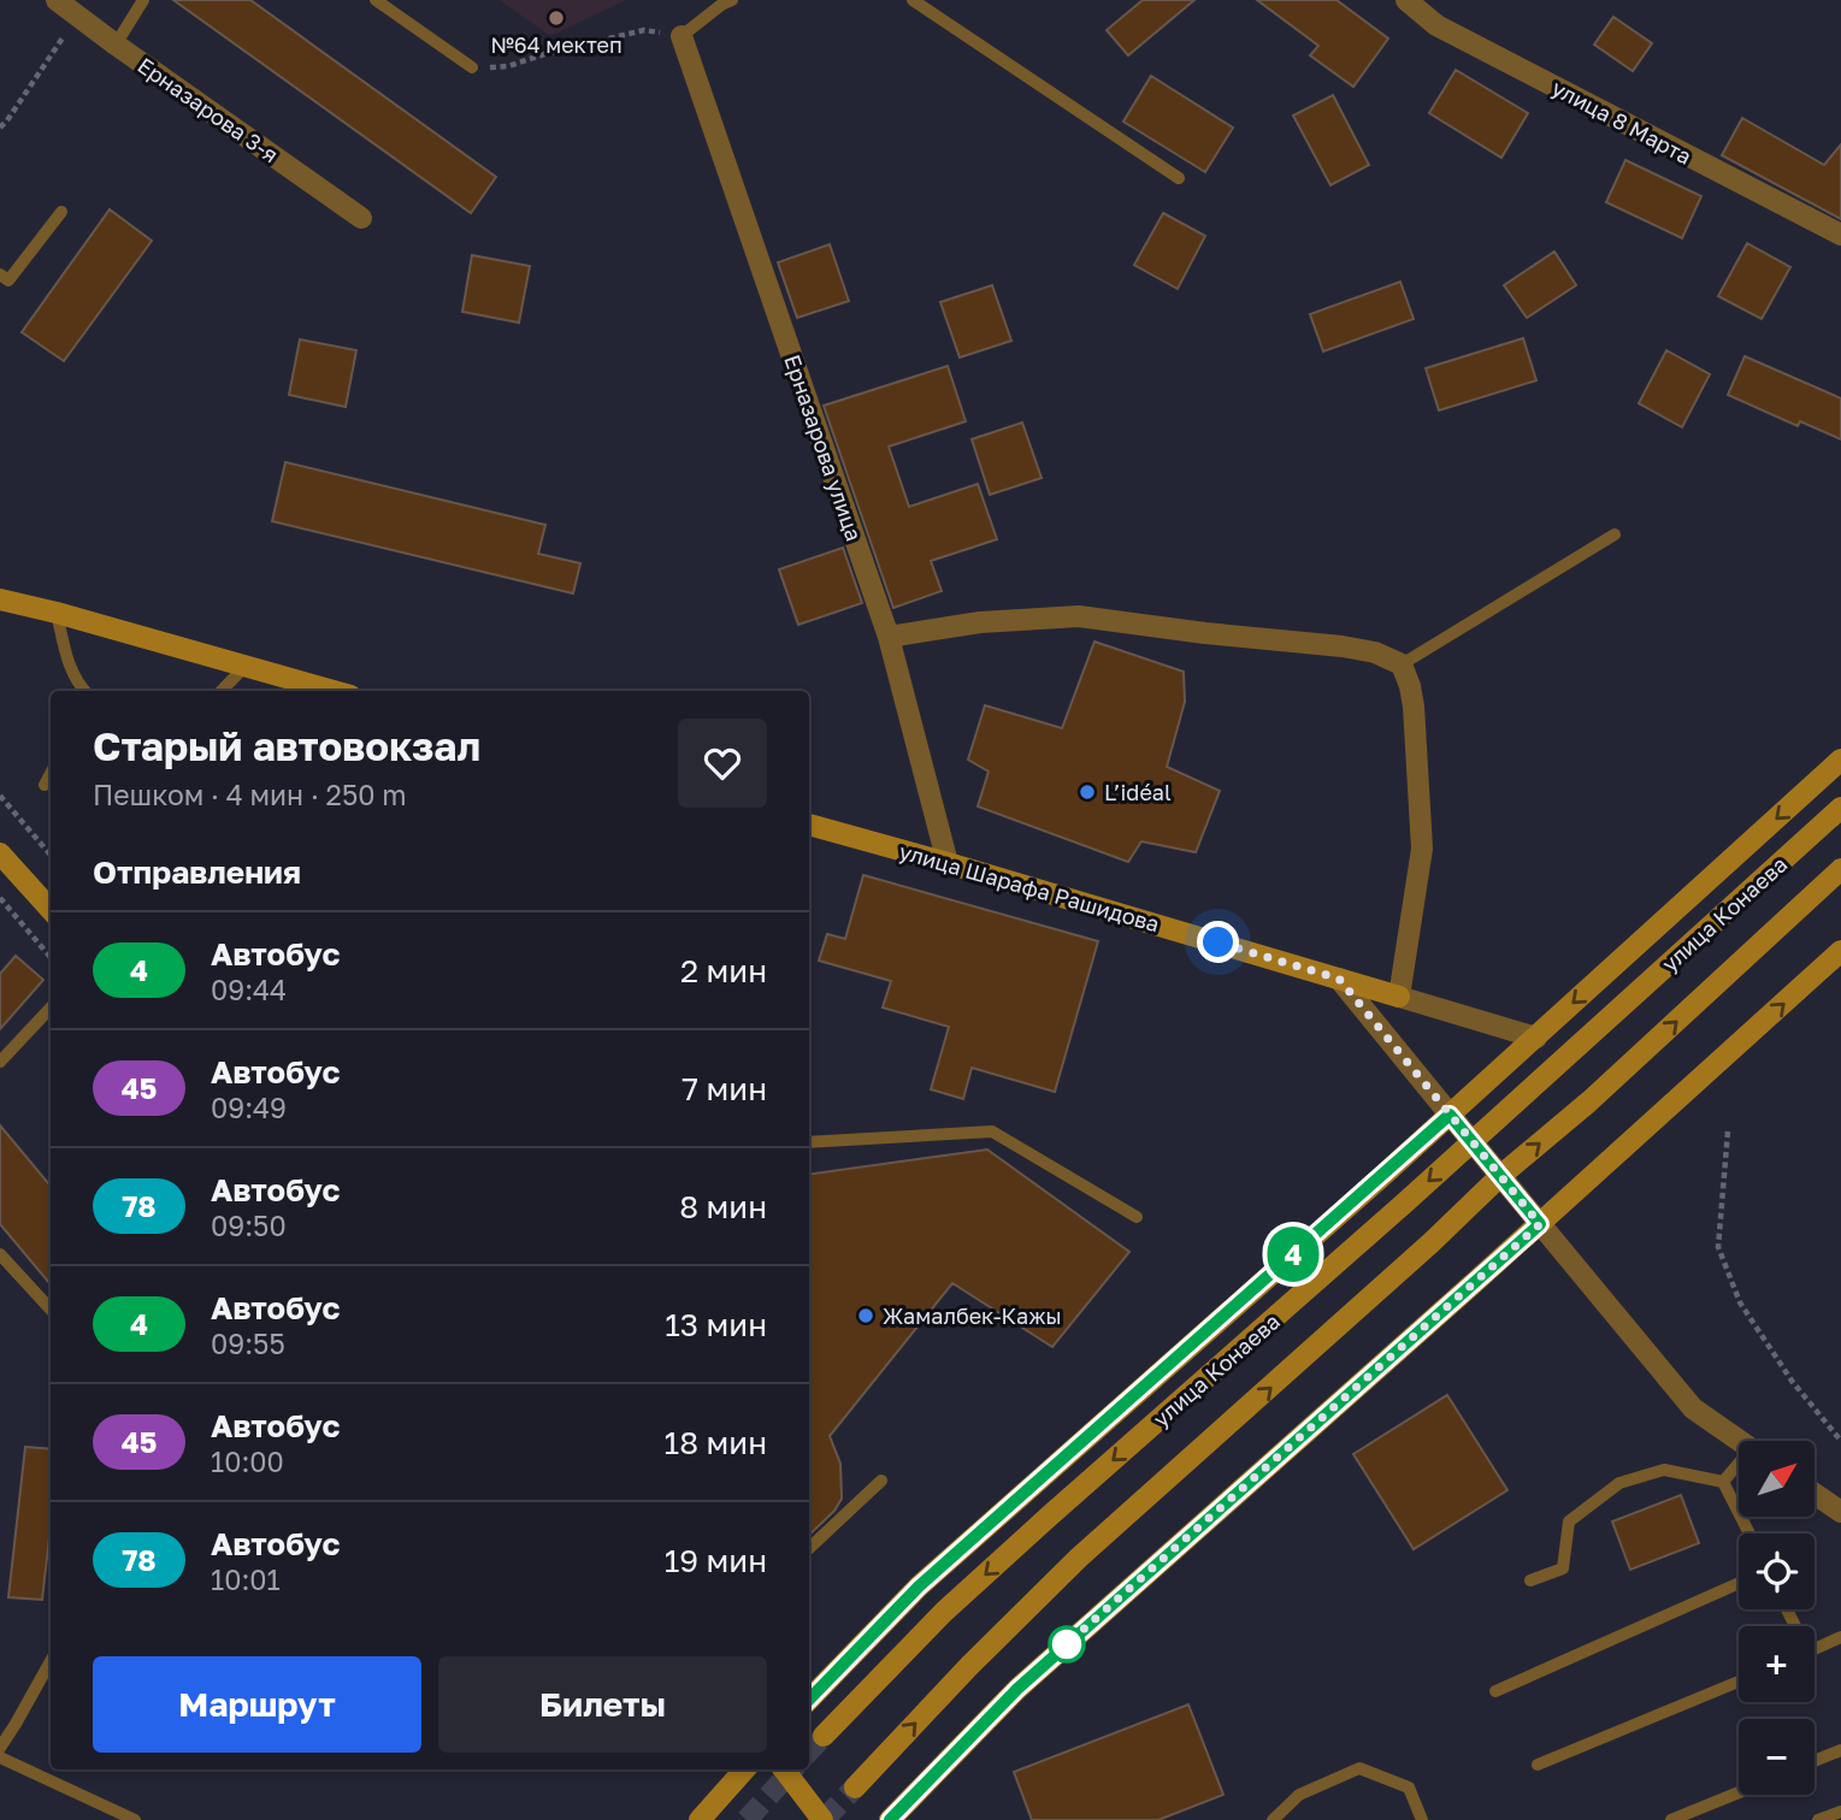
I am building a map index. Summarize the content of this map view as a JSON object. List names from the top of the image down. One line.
{"streets":{"main road":["улица Шарафа Рашидова","улица Конаева"],"street":["Ерназарова 3-я","улица 8 Марта","Ерназарова улица"]},"crossings":[["Ерназарова улица","улица Шарафа Рашидова"]],"places":["№64 мектеп","L’idéal","Жамалбек-Кажы"],"lines":["bus line 4"],"north":"top right","page":{"on_map":"4","heading":[["Старый автовокзал","Пешком · 4 мин · 250 m"],"Отправления"],"list":[{"mark":"4","name":"Автобус","note":"09:44","value":"2 мин"},{"mark":"45","name":"Автобус","note":"09:49","value":"7 мин"},{"mark":"78","name":"Автобус","note":"09:50","value":"8 мин"},{"mark":"4","name":"Автобус","note":"09:55","value":"13 мин"},{"mark":"45","name":"Автобус","note":"10:00","value":"18 мин"},{"mark":"78","name":"Автобус","note":"10:01","value":"19 мин"}],"map_buttons":["+","−"],"buttons":["Маршрут","Билеты"]}}
